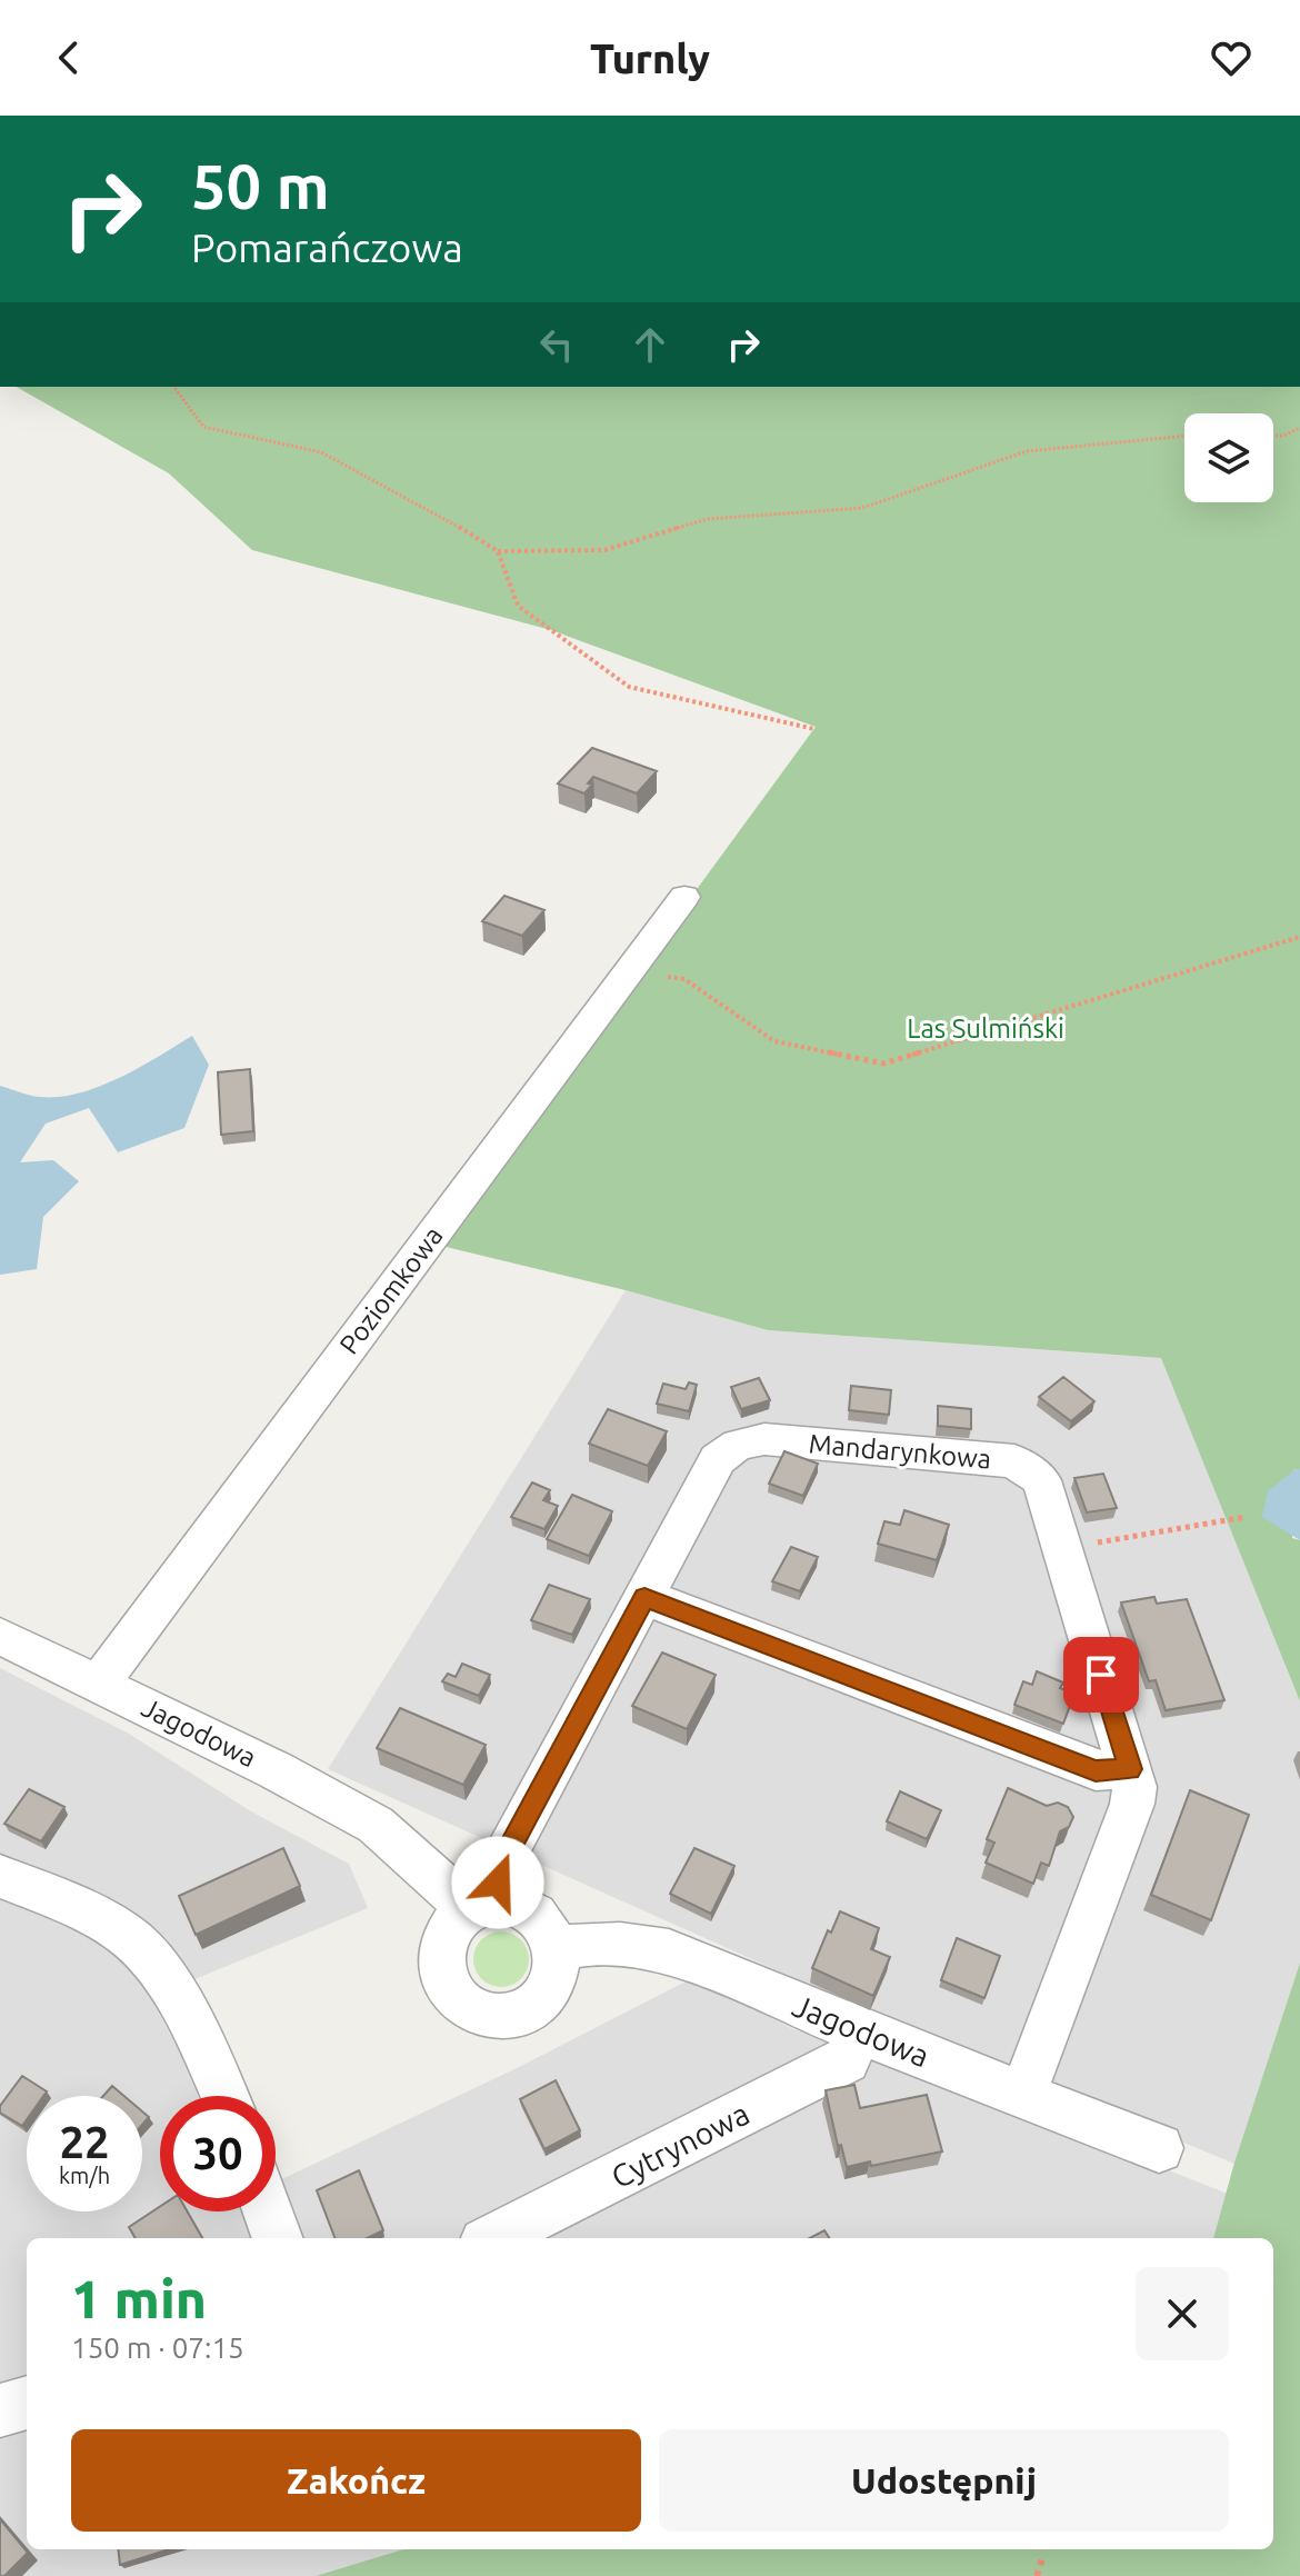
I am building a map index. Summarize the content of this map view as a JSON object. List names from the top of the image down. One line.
{"streets":{"street":["Poziomkowa","Mandarynkowa","Jagodowa","Cytrynowa"]},"crossings":[["Poziomkowa","Jagodowa"],["Mandarynkowa","Jagodowa"],["Jagodowa","Cytrynowa"]],"parks":["Las Sulmiński"],"page":{"header":"Turnly","turn":["50 m","Pomarańczowa"],"speed":"22 km/h","limit":"30","heading":["1 min","150 m · 07:15"],"buttons":["Zakończ","Udostępnij"]}}
